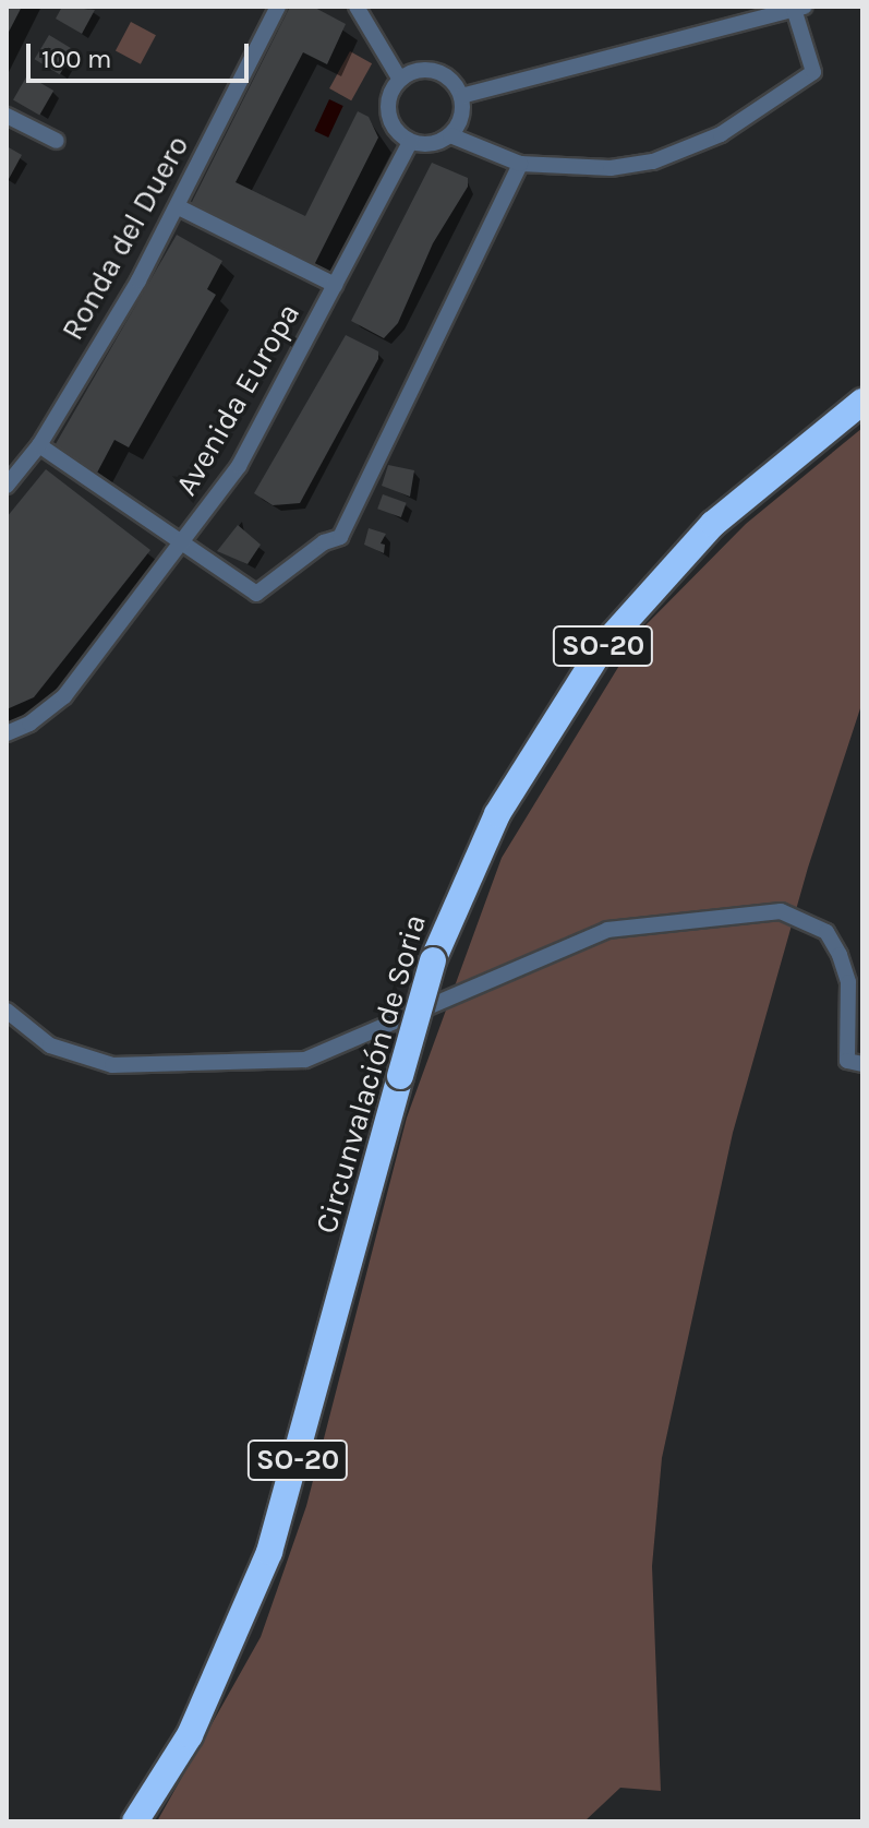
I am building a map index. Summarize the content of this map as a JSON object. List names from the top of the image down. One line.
{"streets":{"highway":["SO-20","Circunvalación de Soria"],"street":["Ronda del Duero","Avenida Europa"]},"scale_bar":"100 m"}
